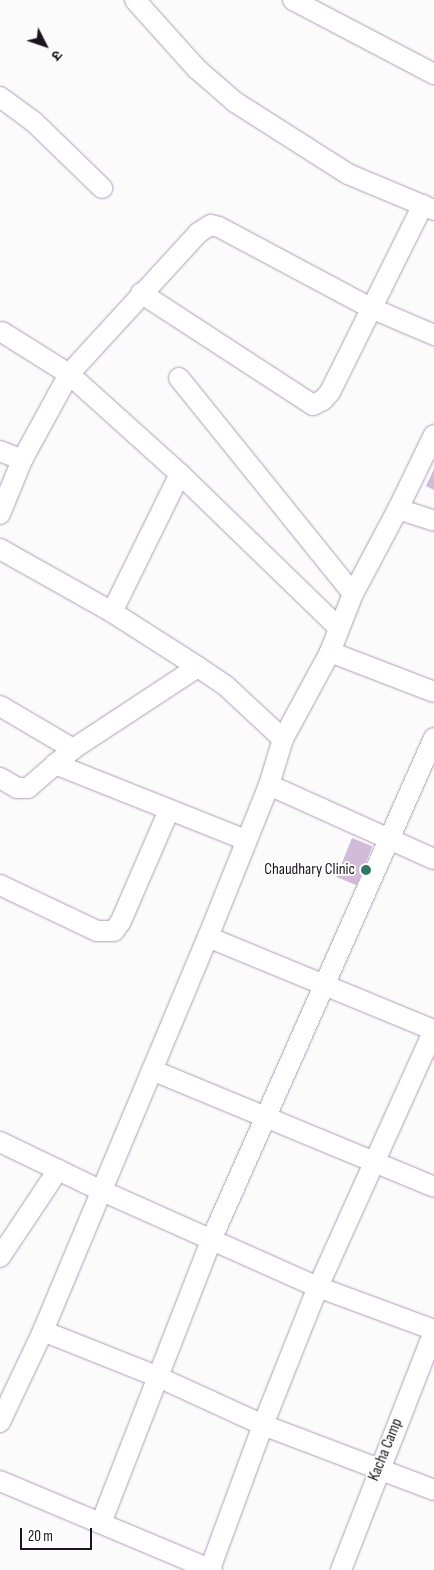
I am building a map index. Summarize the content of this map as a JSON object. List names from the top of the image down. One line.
{"streets":{"street":["Kacha Camp"]},"places":["Chaudhary Clinic"],"scale_bar":"20 m","north":"bottom right"}
